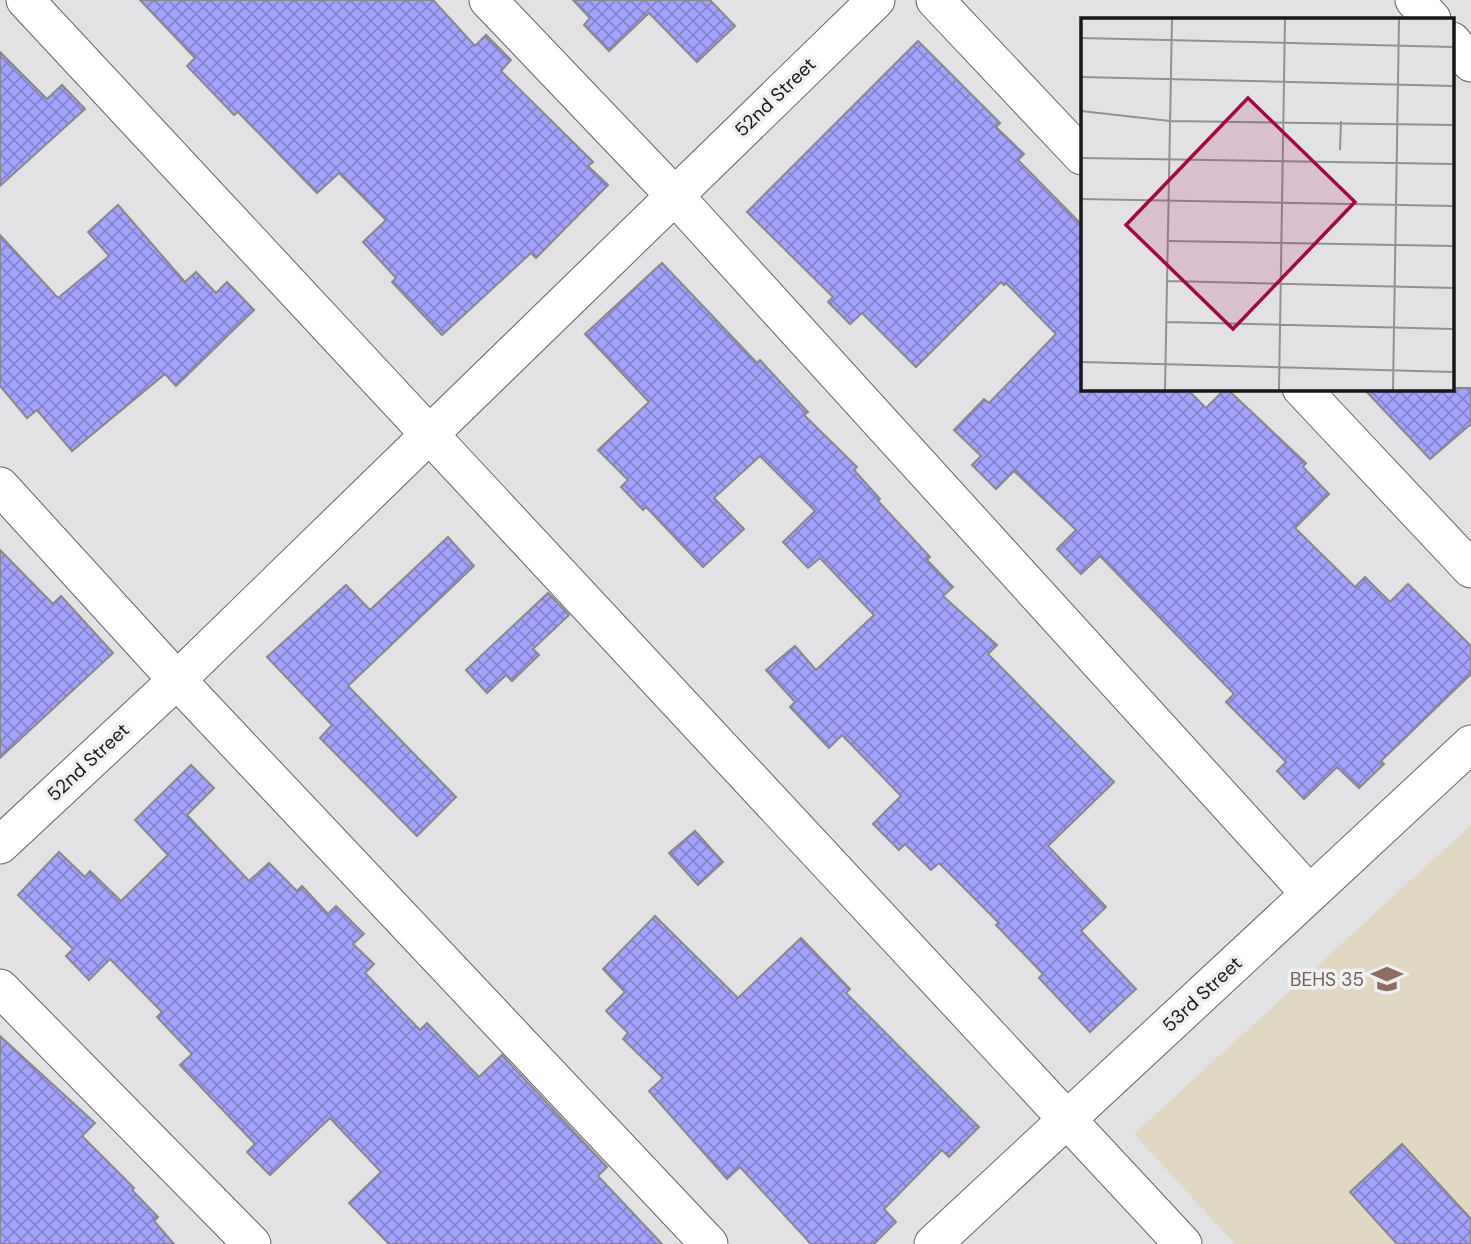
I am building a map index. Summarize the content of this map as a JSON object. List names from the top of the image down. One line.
{"streets":{"street":["52nd Street","53rd Street"]},"places":{"school or university":["BEHS 35"]}}
